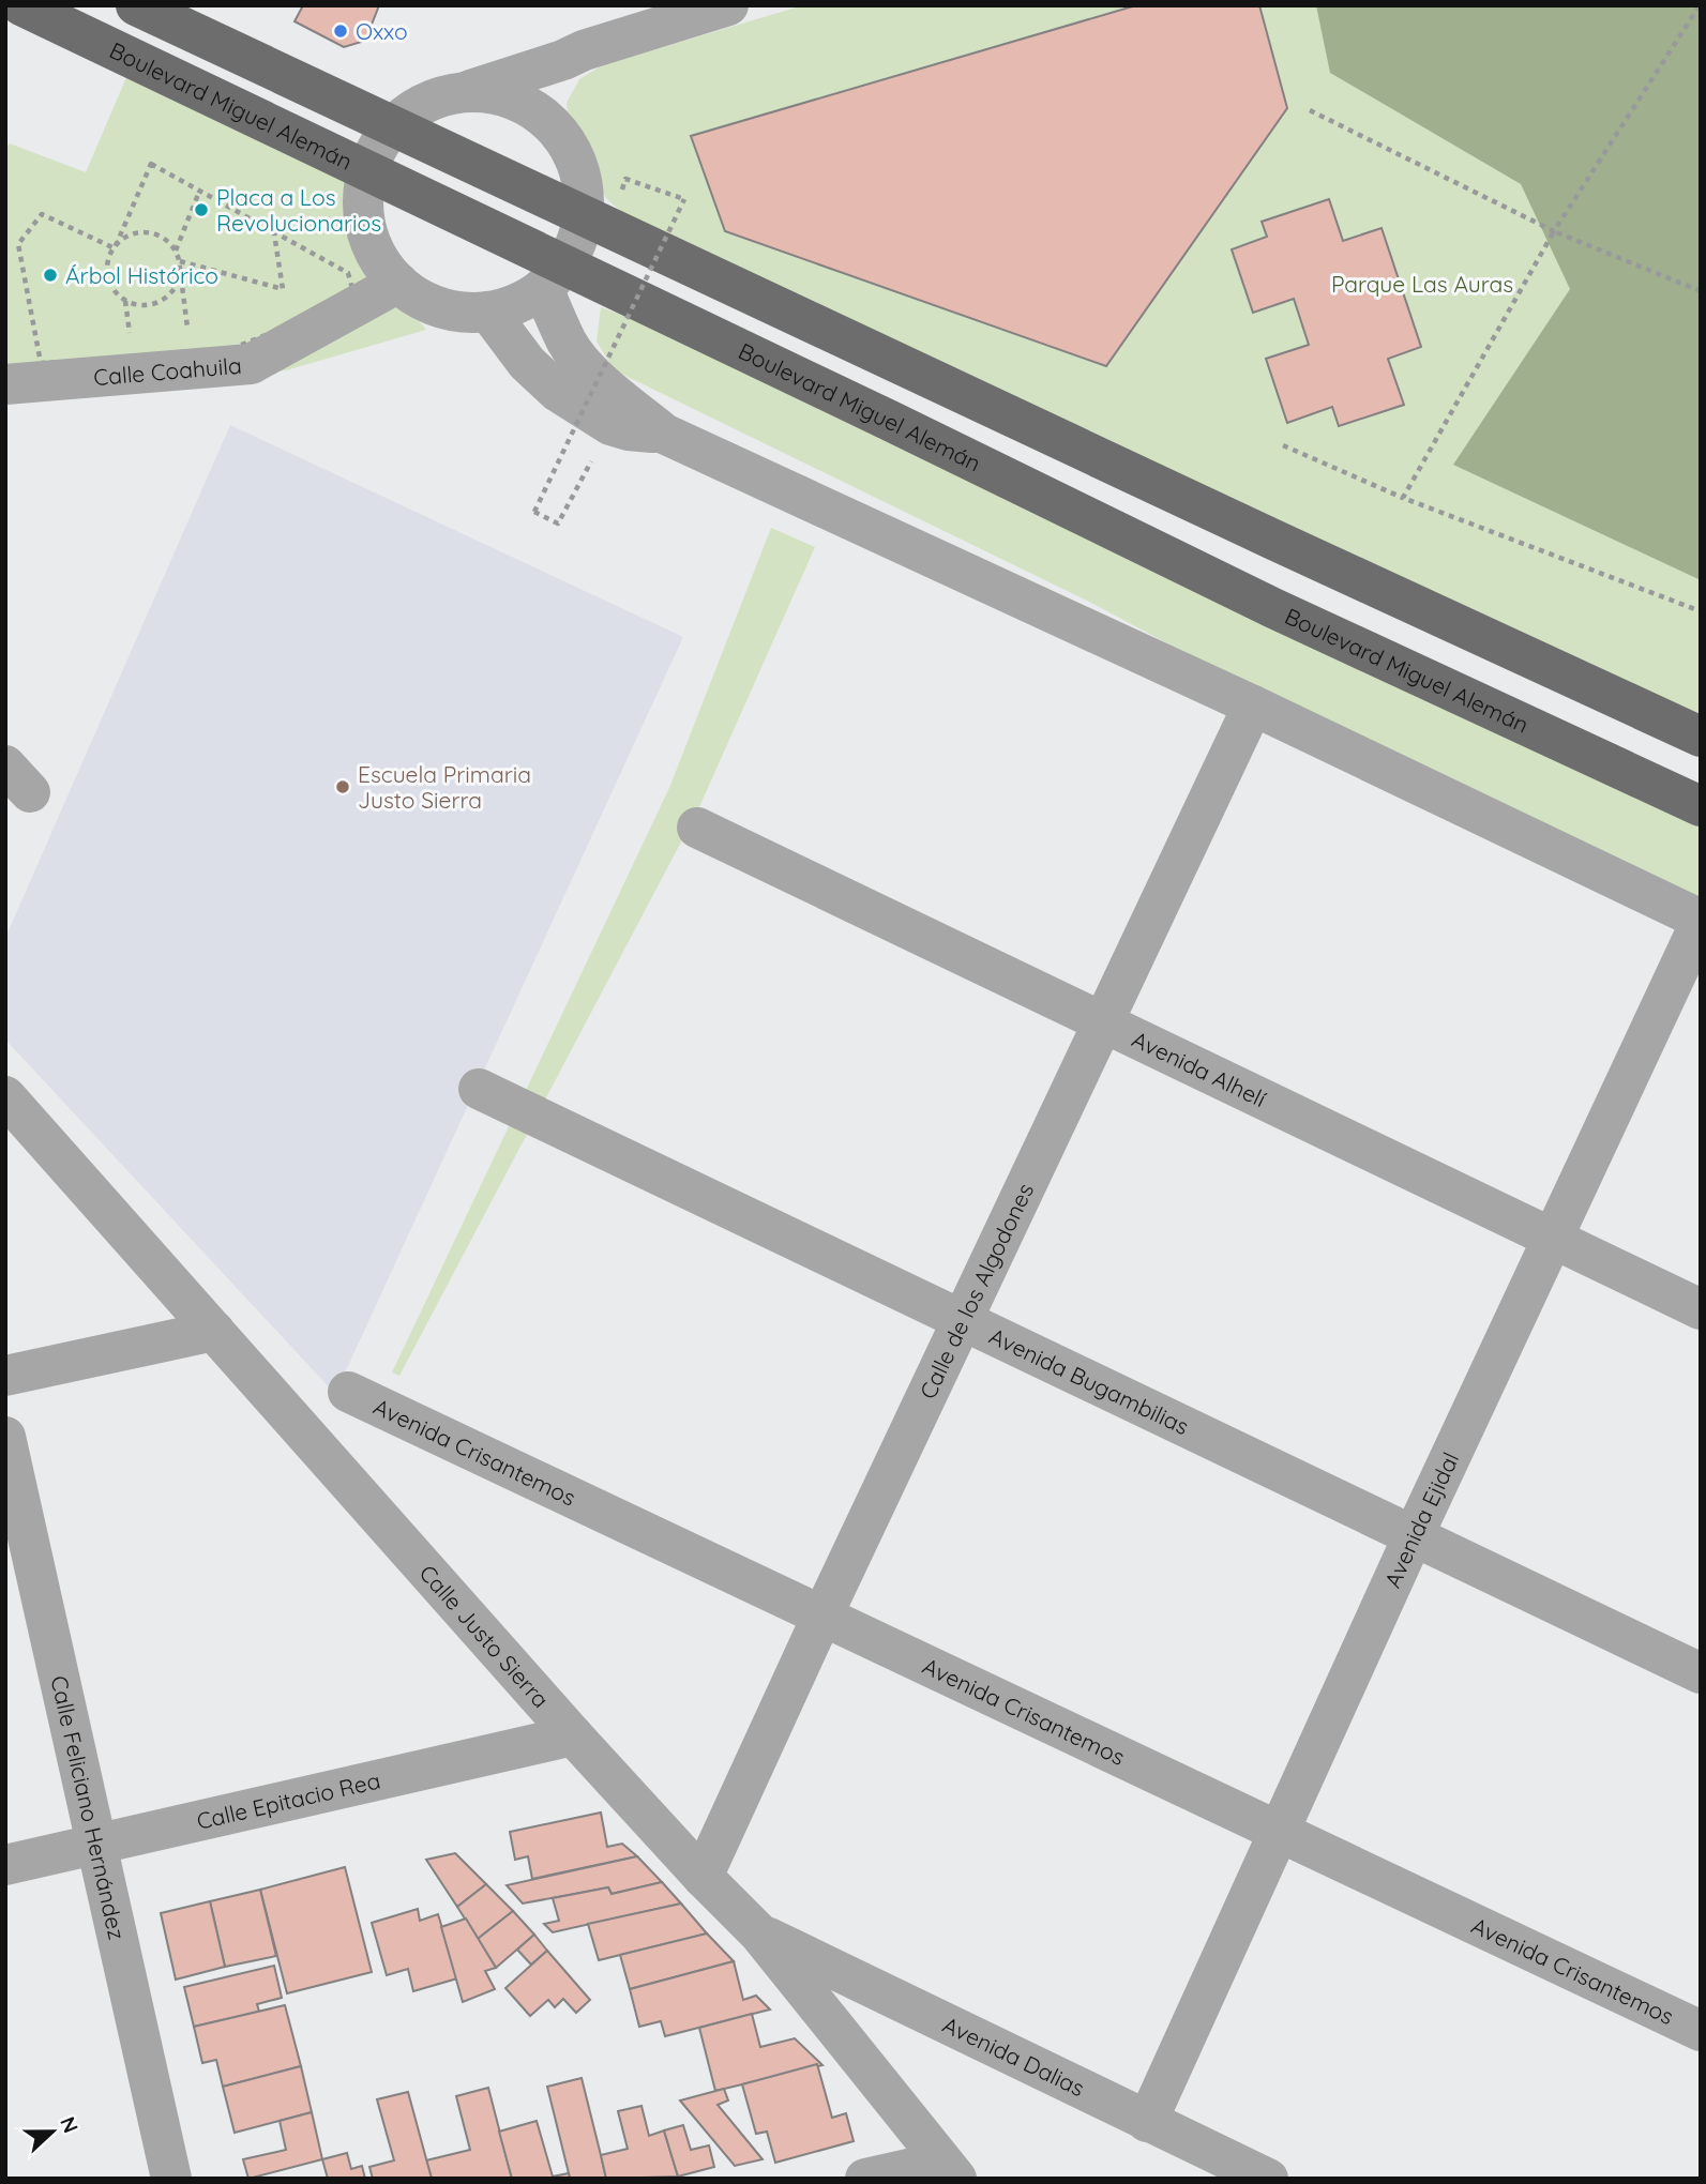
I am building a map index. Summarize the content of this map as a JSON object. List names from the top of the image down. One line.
{"streets":{"main road":["Boulevard Miguel Alemán"],"street":["Calle Coahuila","Avenida Alhelí","Calle de los Algodones","Avenida Bugambilias","Avenida Crisantemos","Avenida Ejidal","Calle Justo Sierra","Calle Epitacio Rea","Calle Feliciano Hernández","Avenida Dalias"]},"crossings":[["Avenida Alhelí","Calle de los Algodones"],["Avenida Alhelí","Avenida Ejidal"],["Calle de los Algodones","Avenida Bugambilias"],["Calle de los Algodones","Avenida Crisantemos"],["Calle de los Algodones","Calle Justo Sierra"],["Avenida Bugambilias","Avenida Ejidal"],["Avenida Crisantemos","Avenida Ejidal"],["Avenida Ejidal","Avenida Dalias"],["Calle Justo Sierra","Calle Epitacio Rea"],["Calle Justo Sierra","Avenida Dalias"],["Calle Epitacio Rea","Calle Feliciano Hernández"]],"parks":["Parque Las Auras"],"places":["Oxxo","Placa a Los Revolucionarios","Árbol Histórico","Escuela Primaria Justo Sierra"],"north":"right"}
